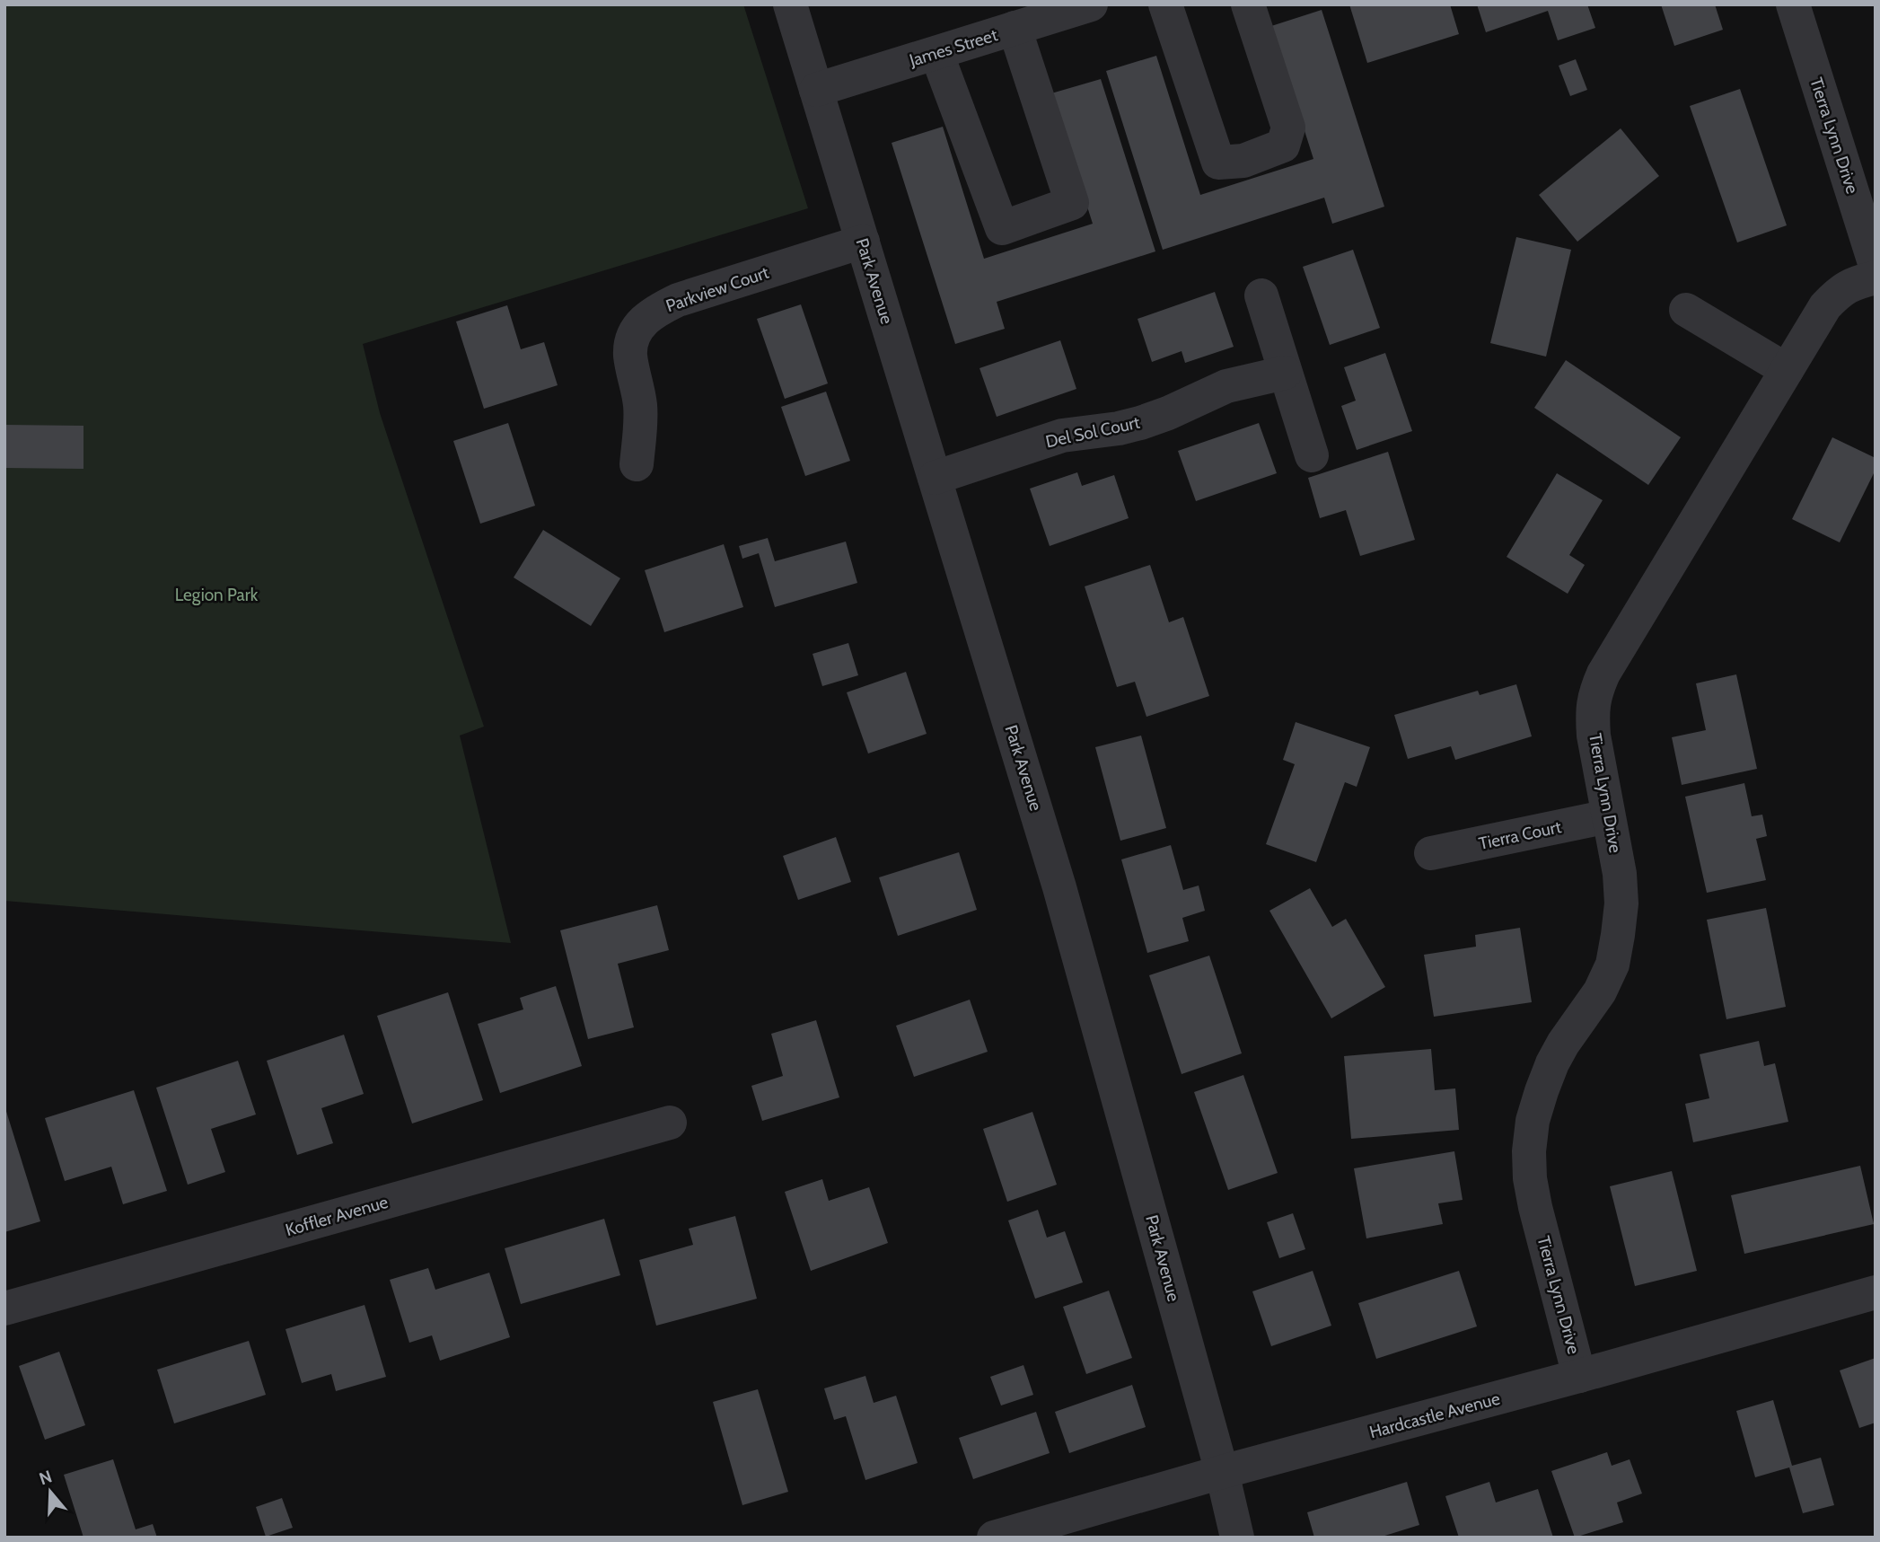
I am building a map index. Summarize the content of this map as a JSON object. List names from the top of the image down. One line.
{"streets":{"street":["James Street","Tierra Lynn Drive","Park Avenue","Parkview Court","Del Sol Court","Tierra Court","Koffler Avenue","Hardcastle Avenue"]},"crossings":[["James Street","Park Avenue"],["Tierra Lynn Drive","Tierra Court"],["Tierra Lynn Drive","Hardcastle Avenue"],["Park Avenue","Parkview Court"],["Park Avenue","Del Sol Court"],["Park Avenue","Hardcastle Avenue"]],"parks":["Legion Park"],"north":"top"}
